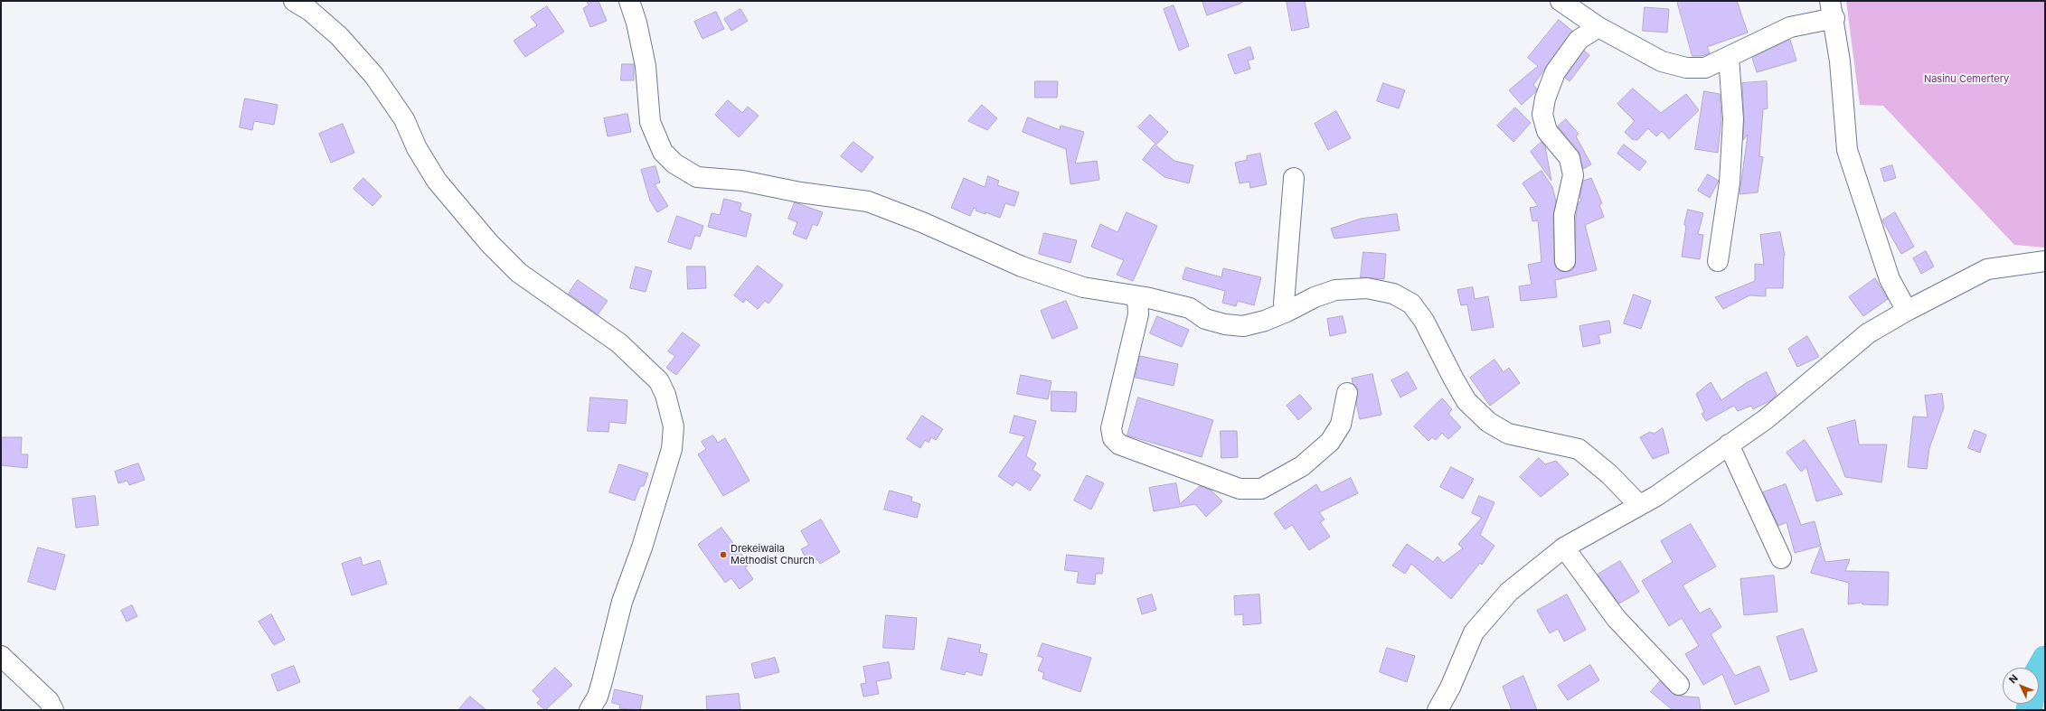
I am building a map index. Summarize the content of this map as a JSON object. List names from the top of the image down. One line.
{"parks":["Nasinu Cemertery"],"places":["Drekeiwaila Methodist Church"],"north":"top left"}
